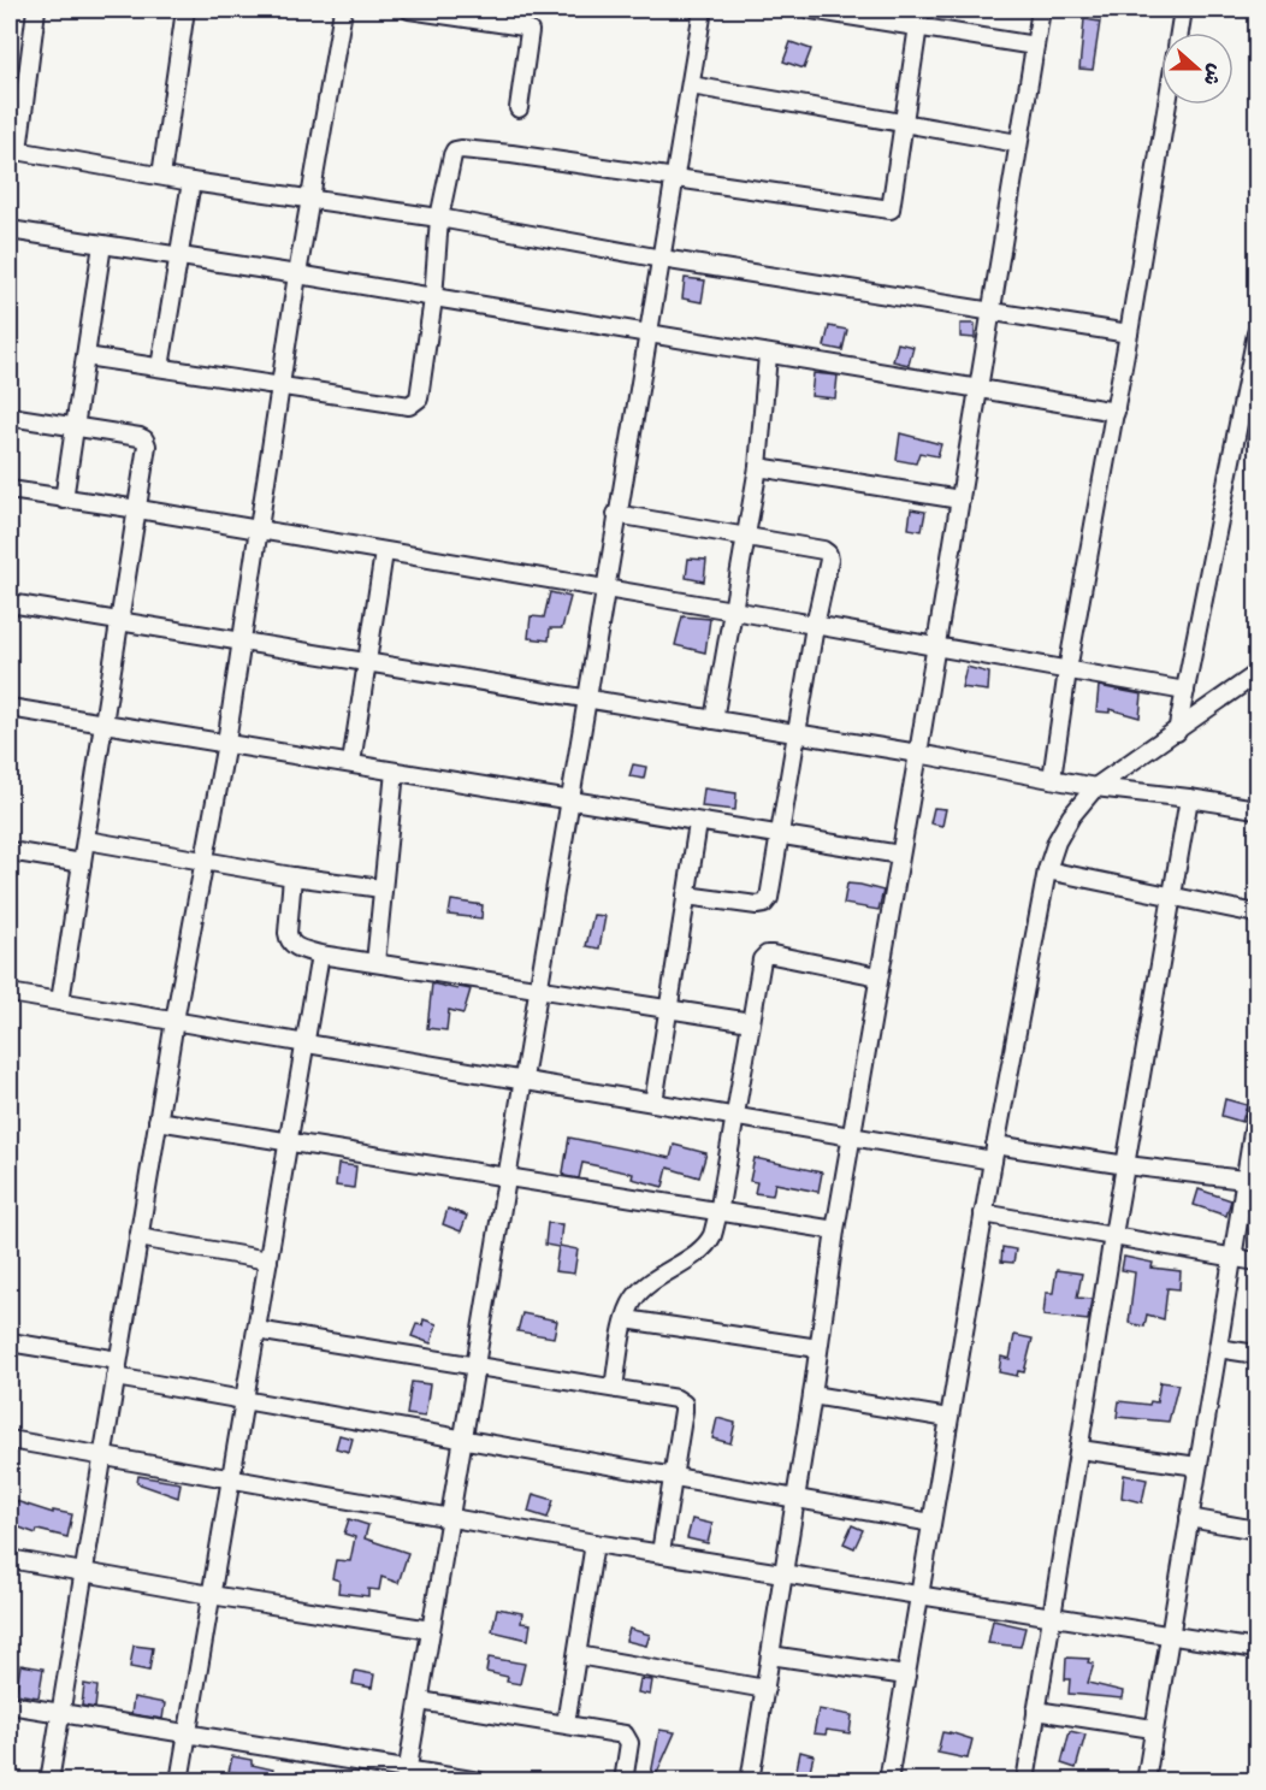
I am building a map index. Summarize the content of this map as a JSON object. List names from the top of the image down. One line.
{"north":"right"}
